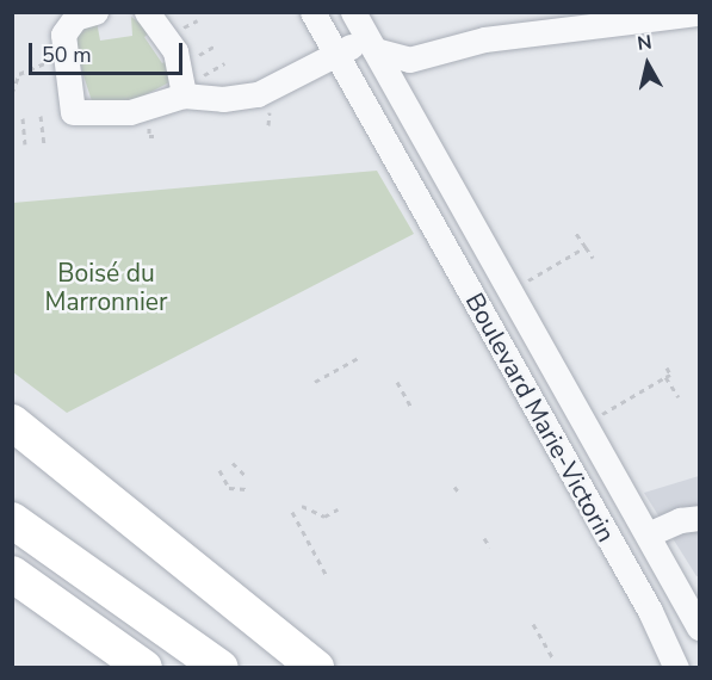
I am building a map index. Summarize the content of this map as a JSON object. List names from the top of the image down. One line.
{"streets":{"street":["Boulevard Marie-Victorin"]},"parks":["Boisé du Marronnier"],"scale_bar":"50 m","north":"top"}
